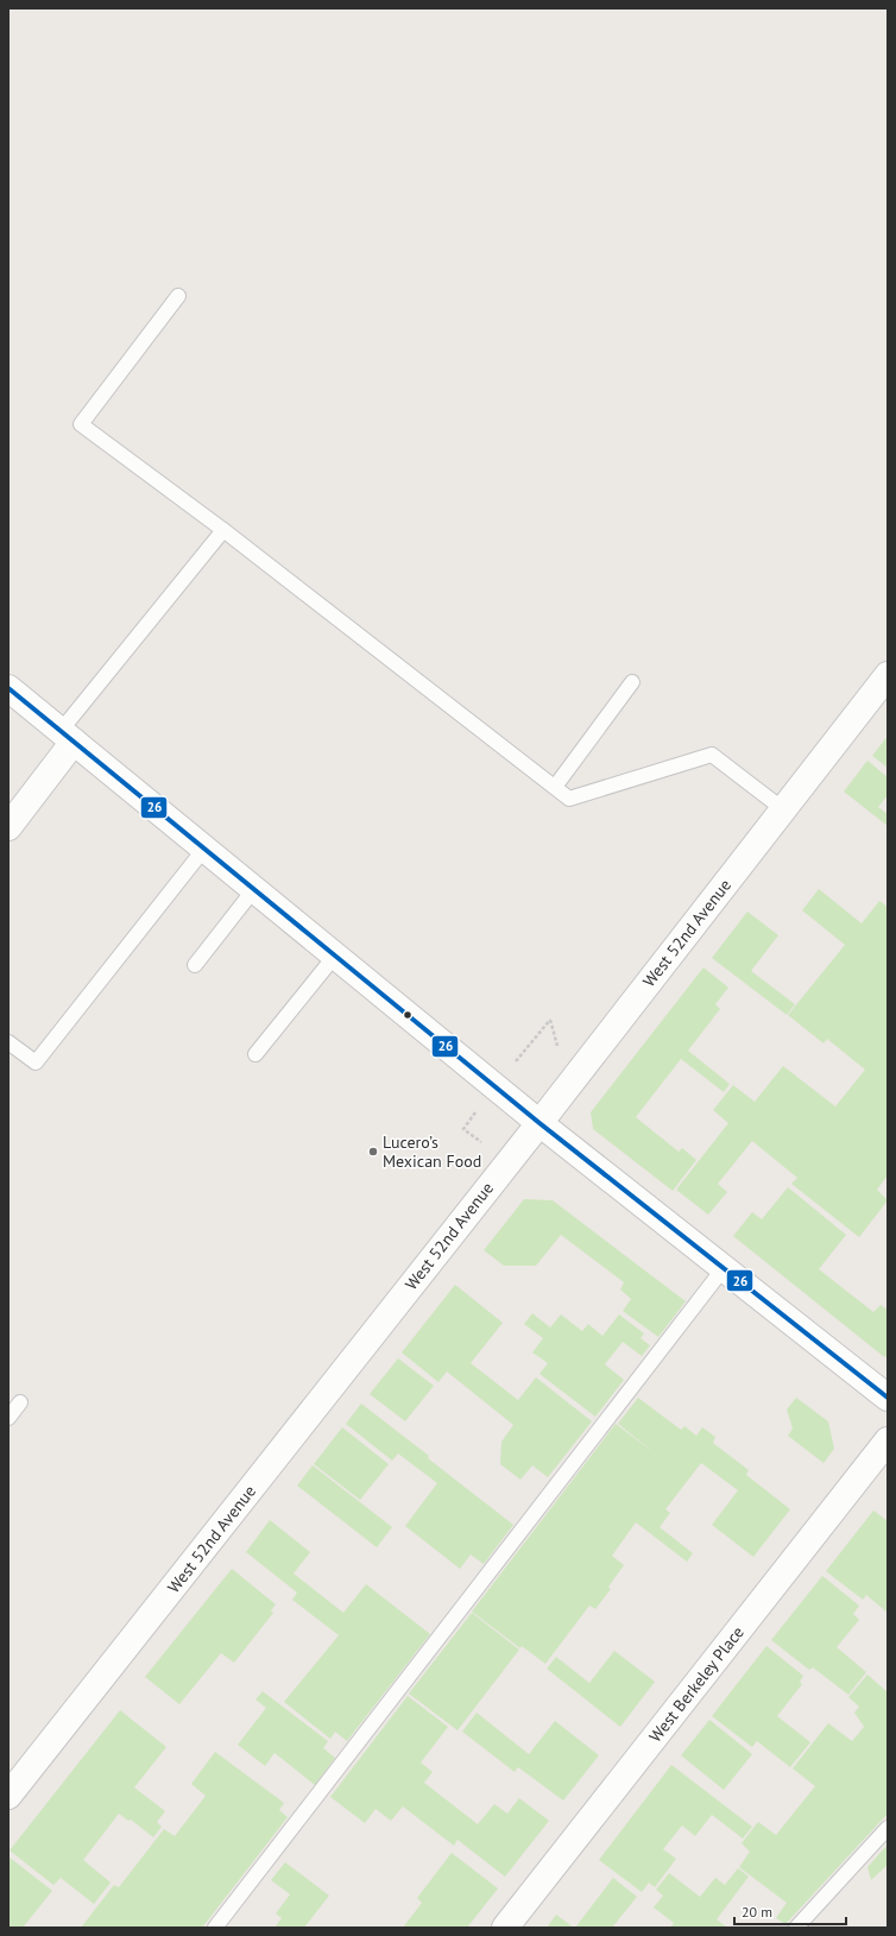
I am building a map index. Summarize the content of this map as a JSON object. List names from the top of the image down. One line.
{"streets":{"street":["West 52nd Avenue","West Berkeley Place"]},"places":["Lucero’s Mexican Food"],"lines":["transit line 26"],"scale_bar":"20 m"}
